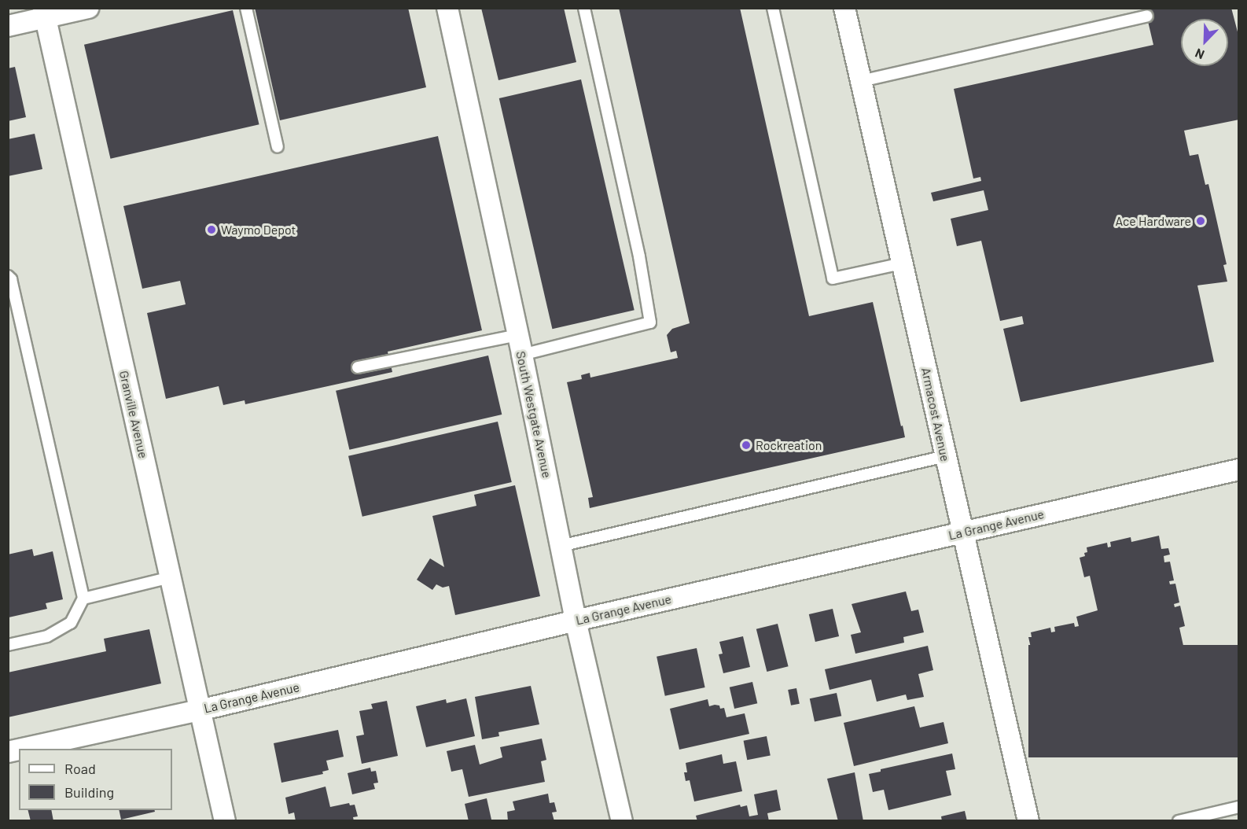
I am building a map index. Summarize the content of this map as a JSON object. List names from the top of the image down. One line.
{"streets":{"street":["Granville Avenue","South Westgate Avenue","Armacost Avenue","La Grange Avenue"]},"crossings":[["Granville Avenue","La Grange Avenue"],["South Westgate Avenue","La Grange Avenue"],["Armacost Avenue","La Grange Avenue"]],"places":["Ace Hardware","Waymo Depot","Rockreation"],"legend":["Road","Building"],"north":"bottom left"}
